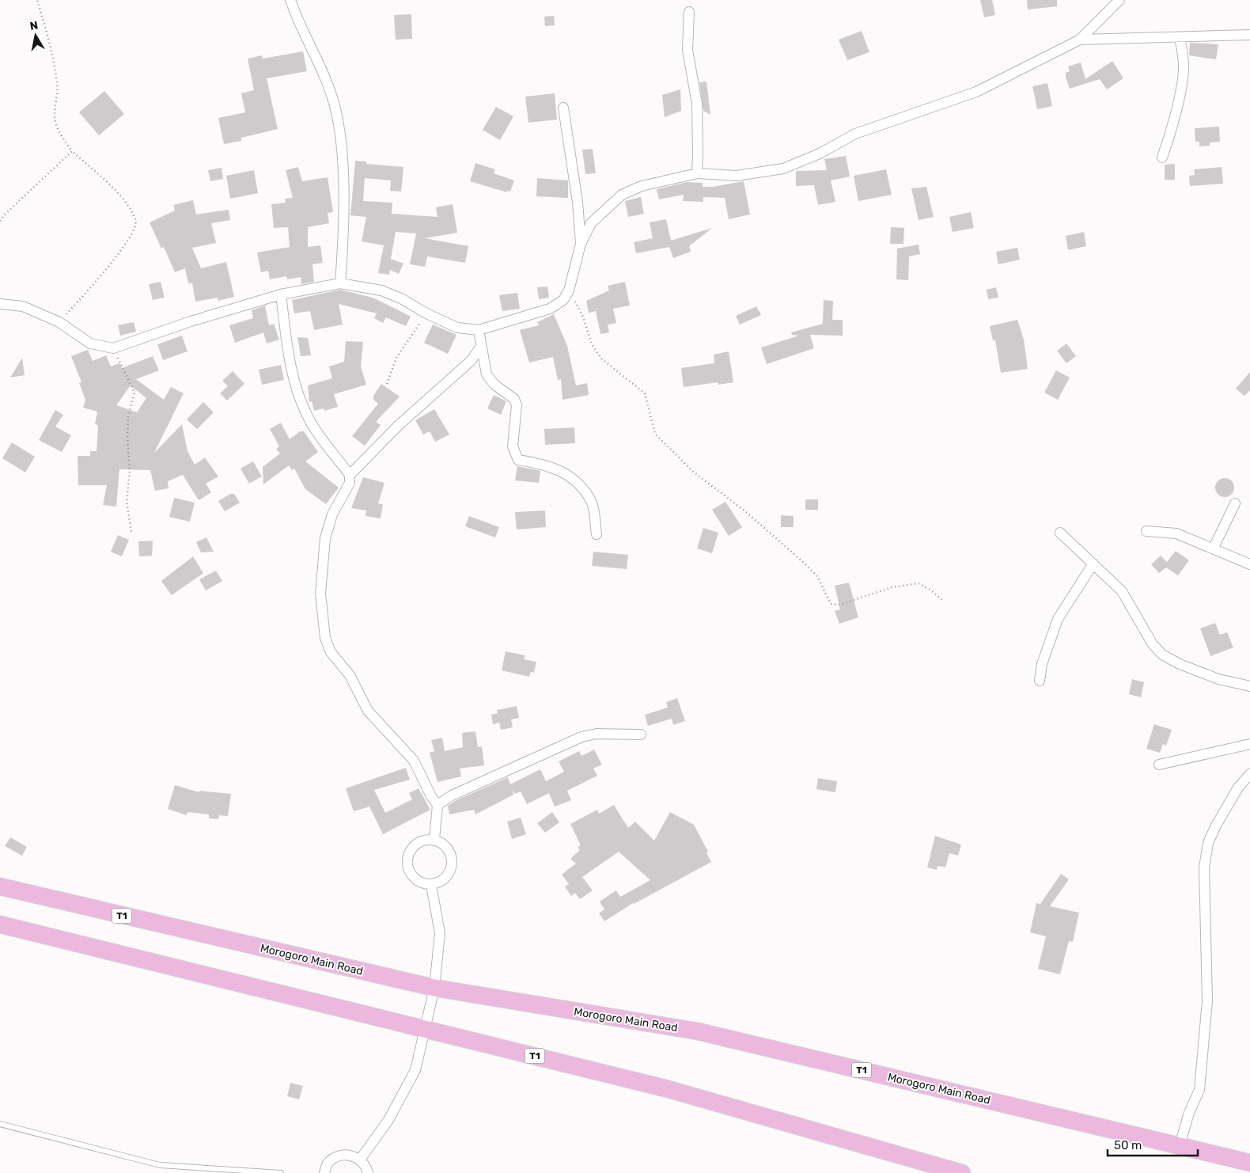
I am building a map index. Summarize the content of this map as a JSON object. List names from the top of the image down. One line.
{"streets":{"highway":["T1","Morogoro Main Road"]},"scale_bar":"50 m","north":"top"}
